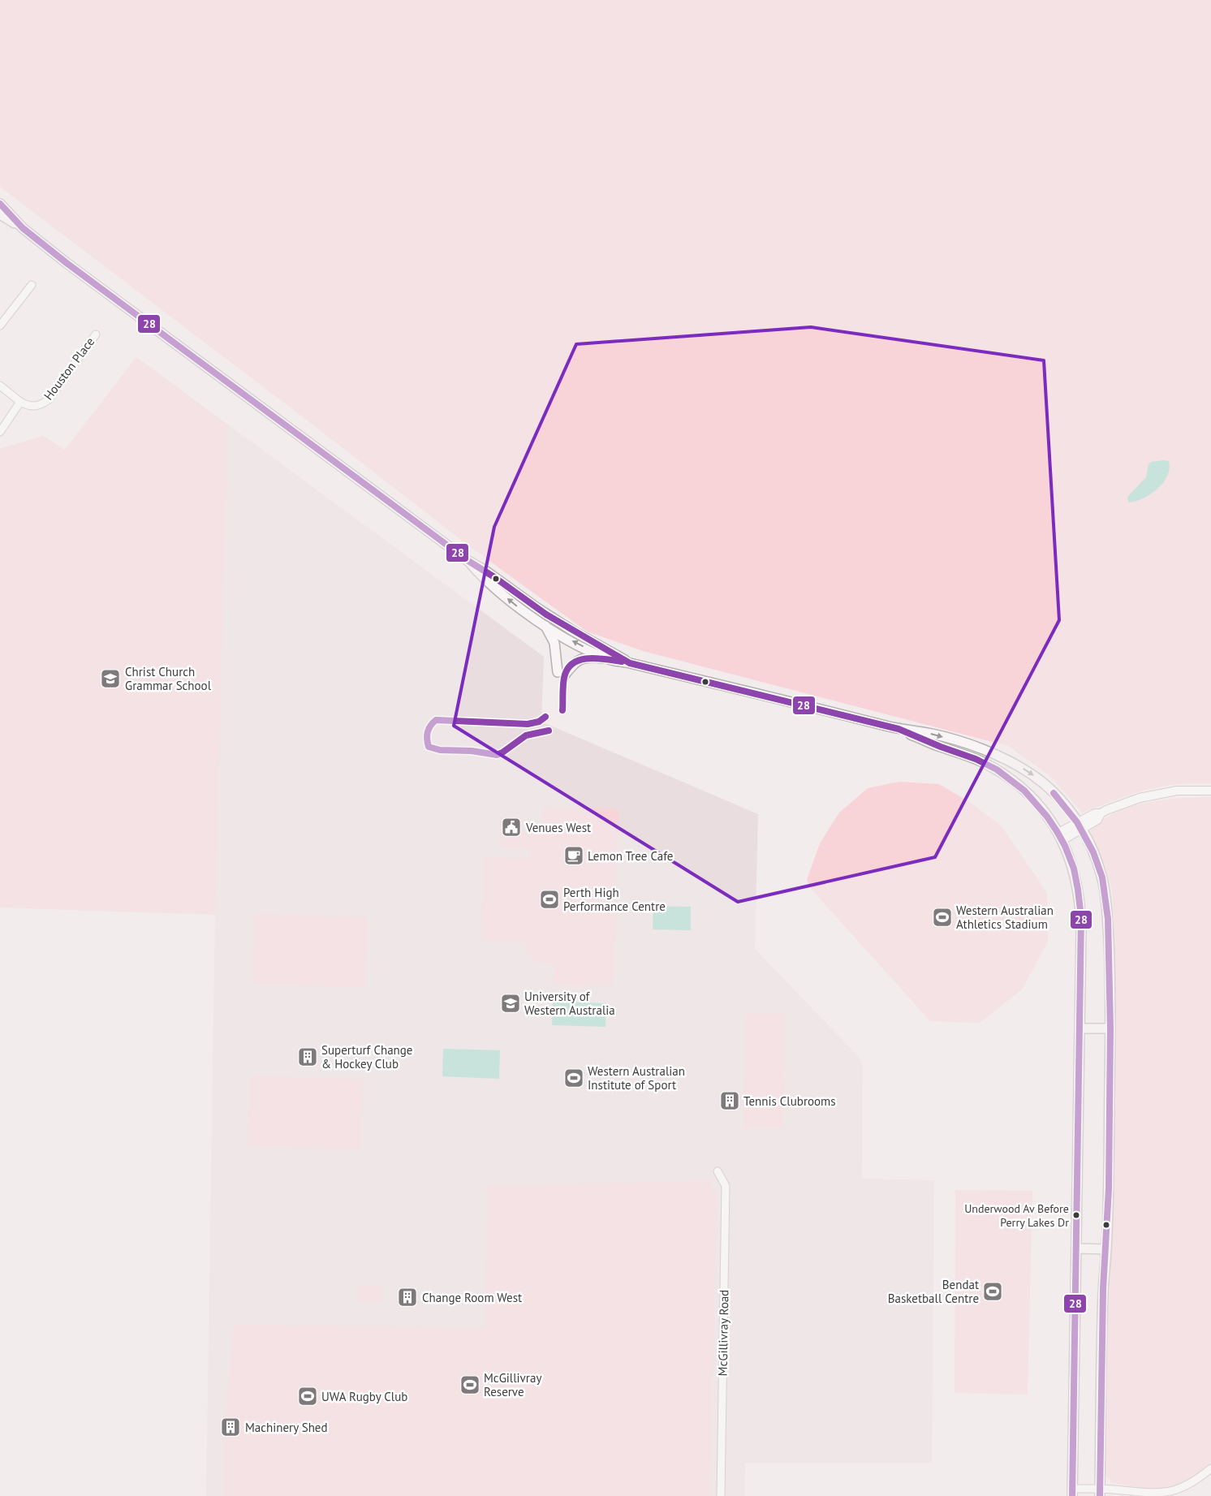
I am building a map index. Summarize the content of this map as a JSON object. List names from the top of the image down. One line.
{"streets":{"street":["Houston Place","McGillivray Road"]},"places":{"school or university":["Christ Church Grammar School","University of Western Australia"],"public building":["Venues West"],"cafe":["Lemon Tree Cafe"],"sports":["Perth High Performance Centre","Western Australian Athletics Stadium","Western Australian Institute of Sport","Bendat Basketball Centre","McGillivray Reserve","UWA Rugby Club"],"building":["Superturf Change & Hockey Club","Tennis Clubrooms","Change Room West","Machinery Shed"],"other":["Underwood Av Before Perry Lakes Dr"]},"lines":["transit line 28"]}
